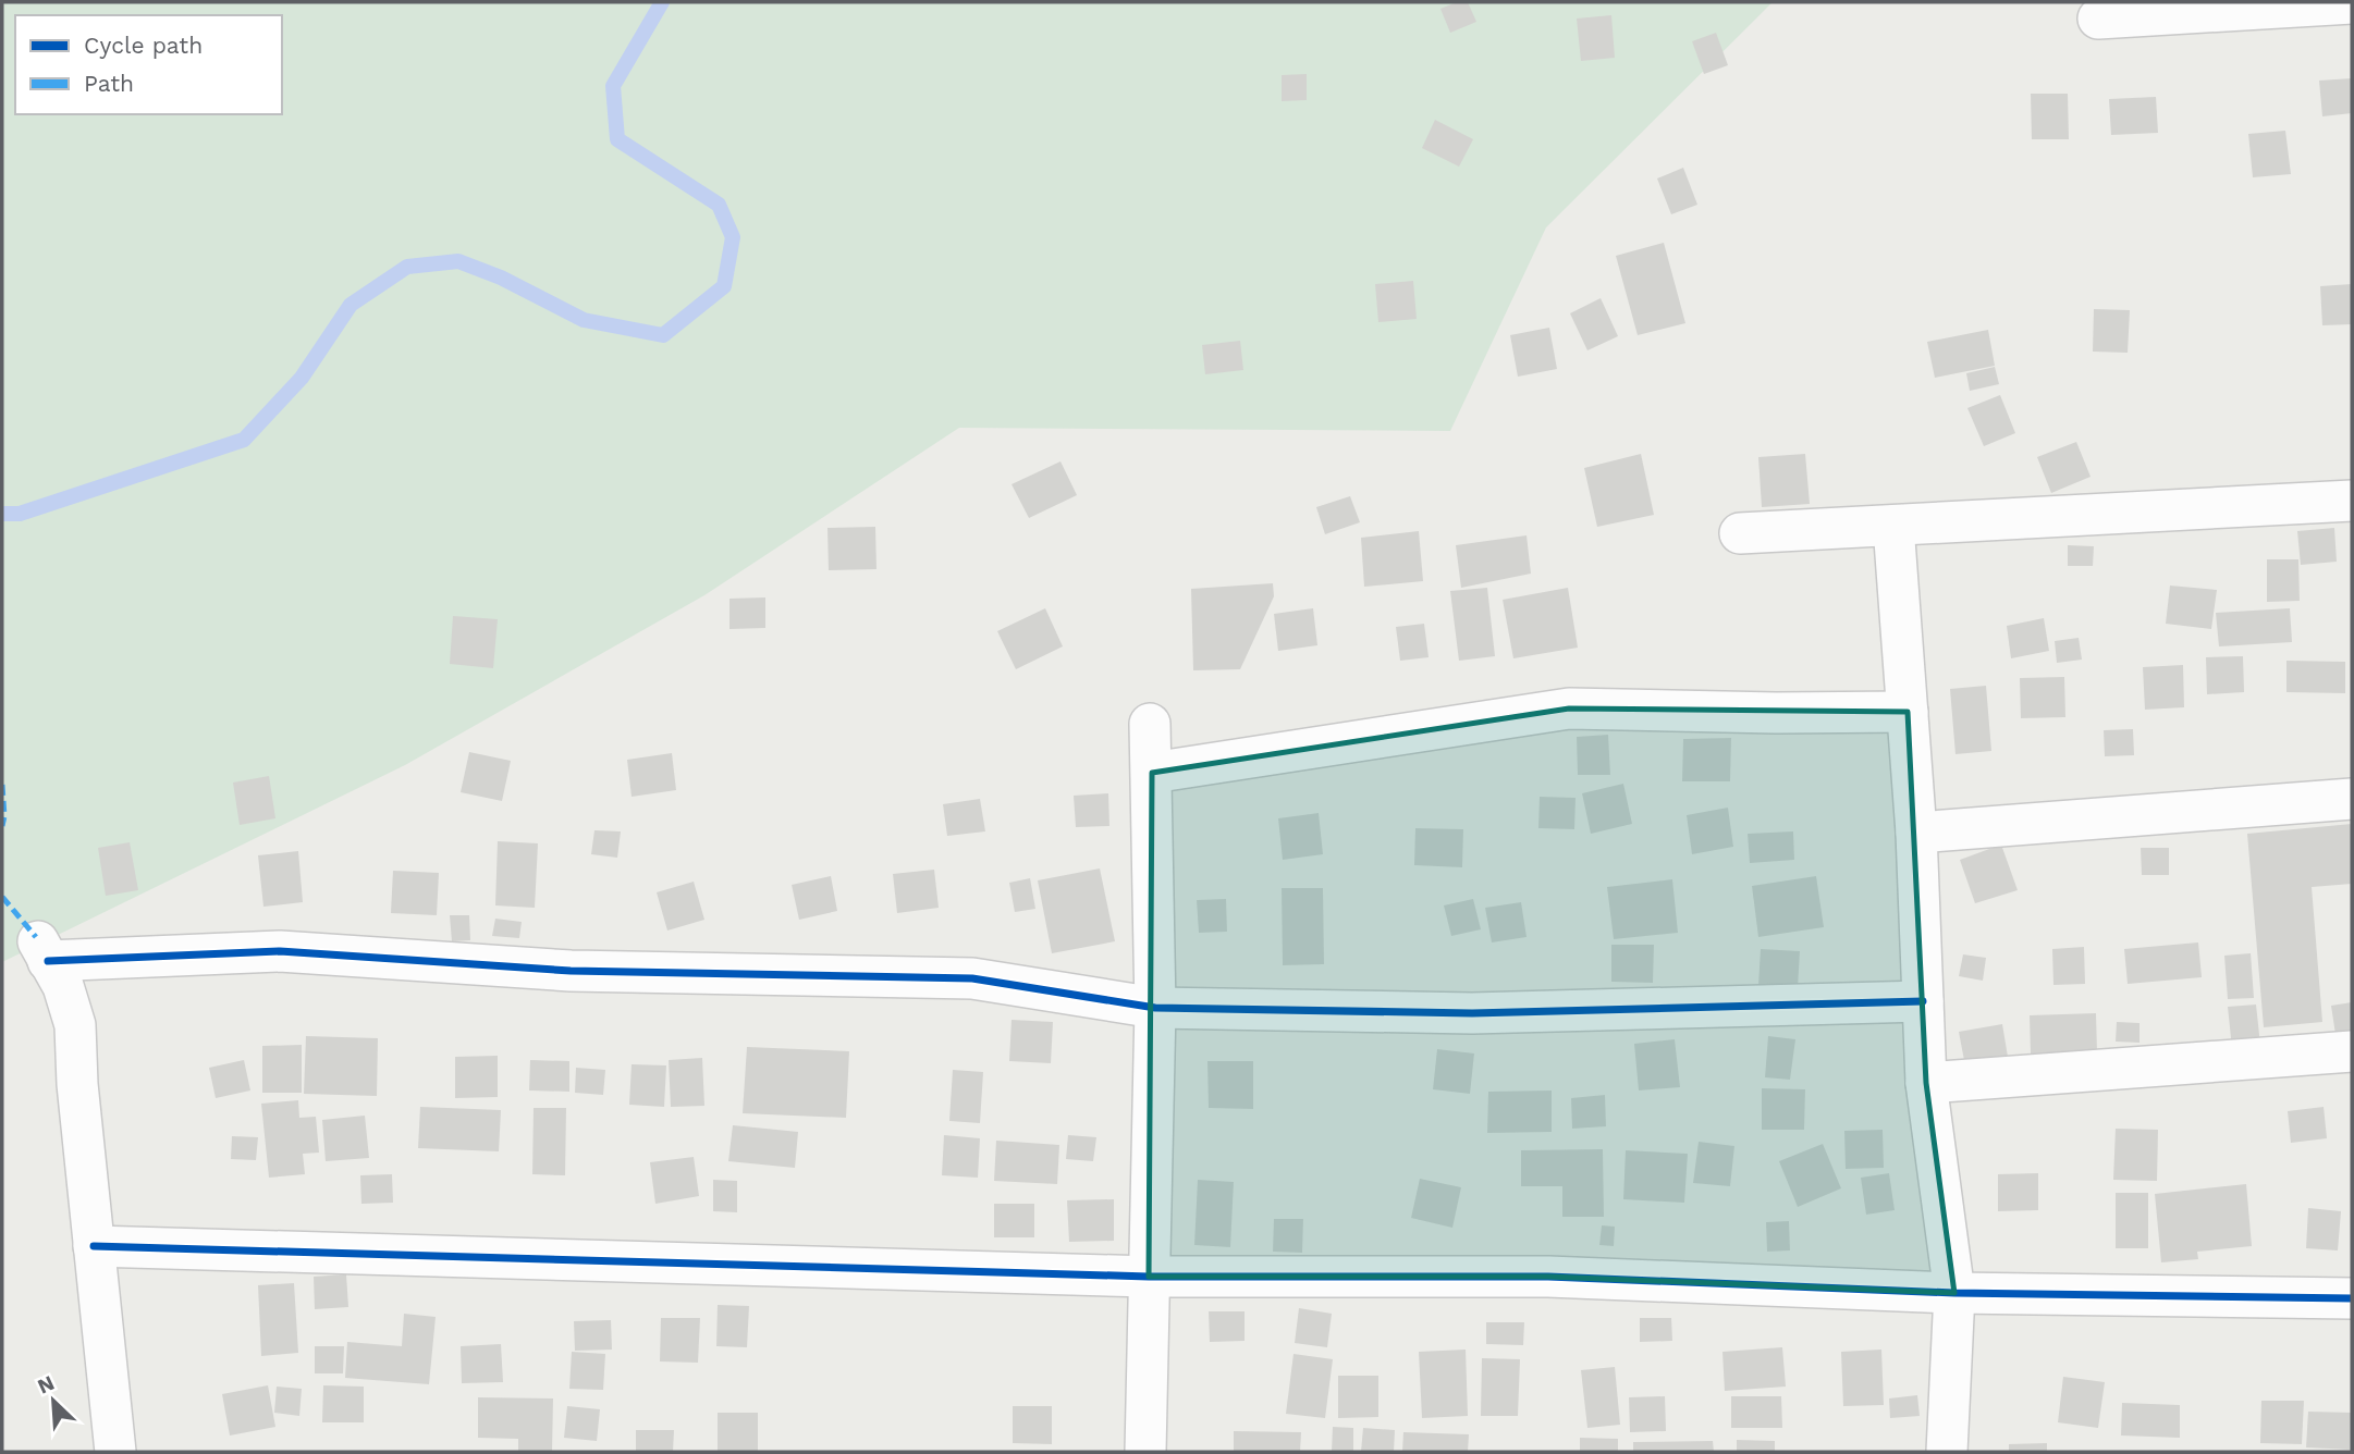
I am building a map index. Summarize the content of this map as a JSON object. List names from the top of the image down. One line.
{"legend":["Cycle path","Path"],"north":"top left"}
